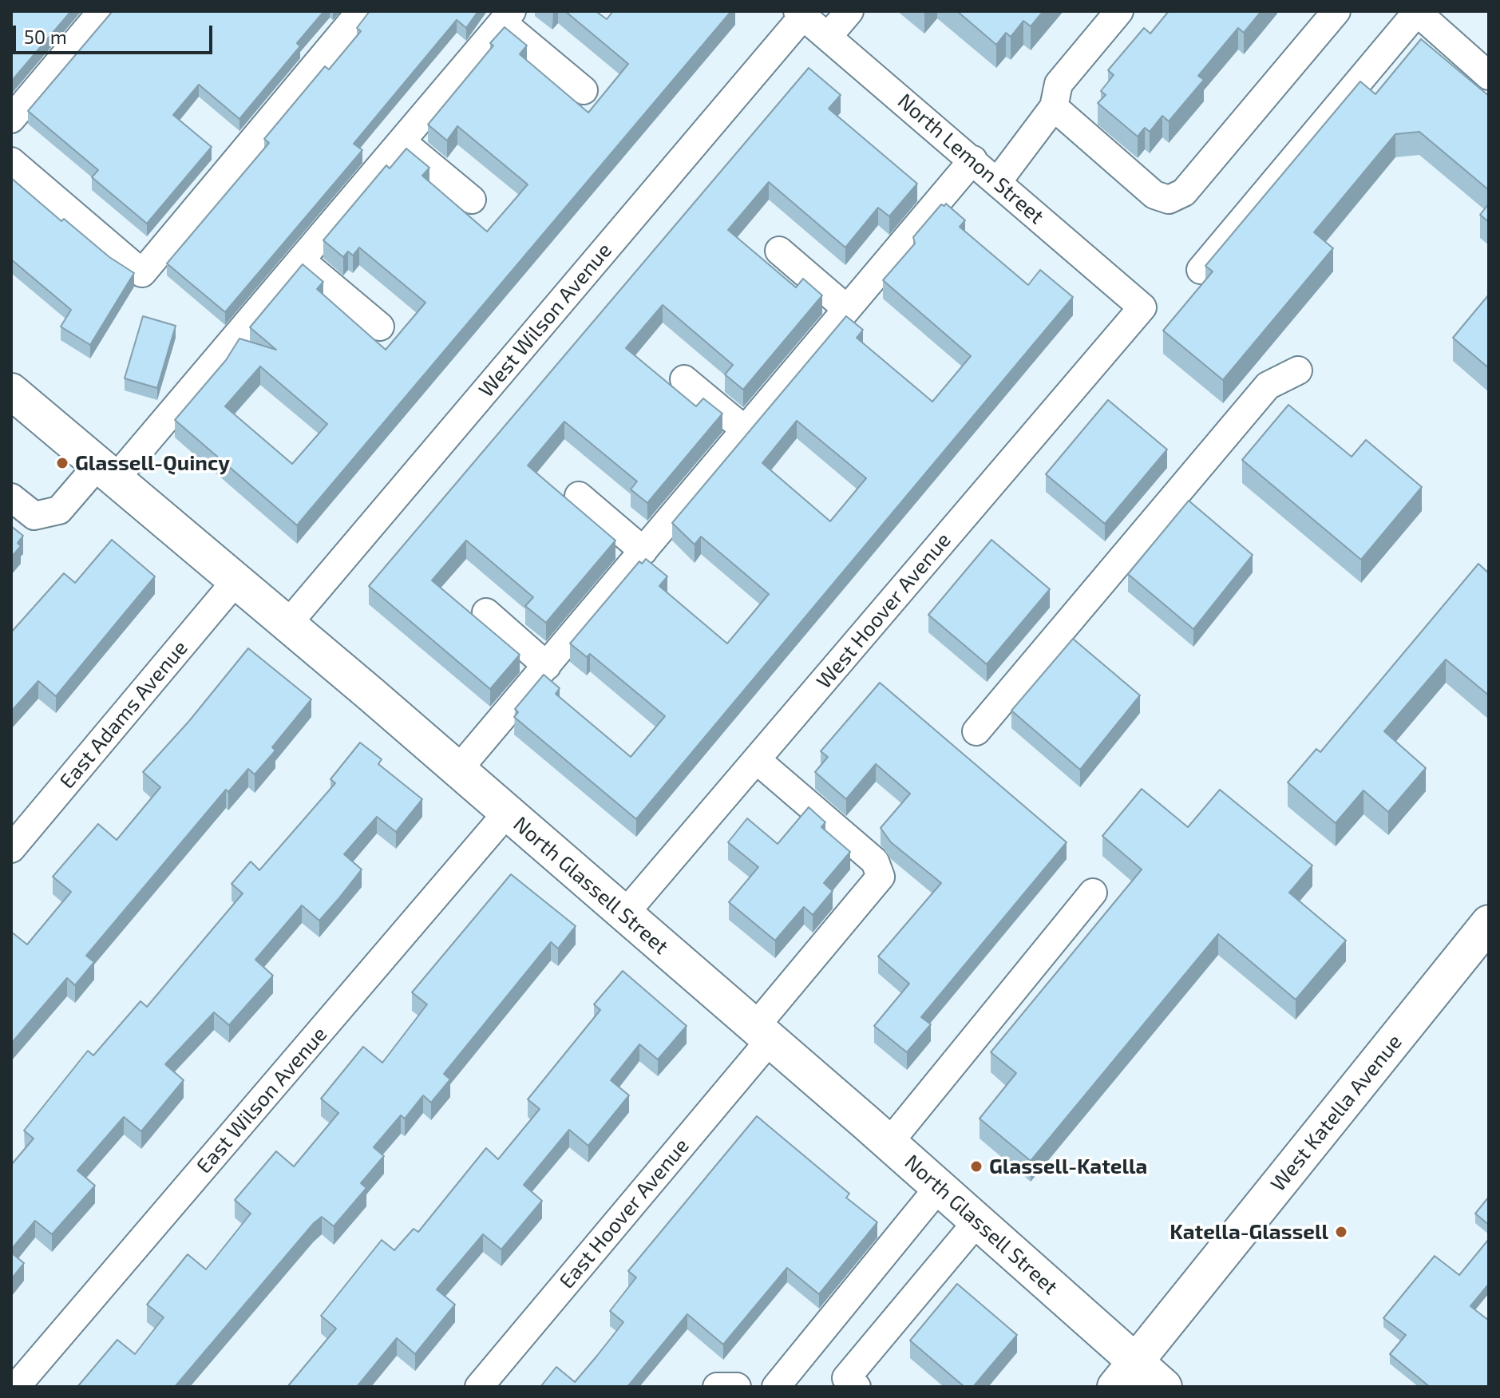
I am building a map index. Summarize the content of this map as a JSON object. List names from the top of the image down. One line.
{"streets":{"main road":["North Glassell Street","West Katella Avenue"],"street":["North Lemon Street","West Wilson Avenue","West Hoover Avenue","East Adams Avenue","East Wilson Avenue","East Hoover Avenue"]},"crossings":[["North Lemon Street","West Wilson Avenue"],["North Lemon Street","West Hoover Avenue"],["West Wilson Avenue","North Glassell Street"],["West Hoover Avenue","North Glassell Street"],["West Hoover Avenue","East Hoover Avenue"],["East Adams Avenue","North Glassell Street"],["North Glassell Street","East Wilson Avenue"],["North Glassell Street","West Katella Avenue"],["North Glassell Street","East Hoover Avenue"]],"places":["Glassell-Quincy","Glassell-Katella","Katella-Glassell"],"scale_bar":"50 m"}
